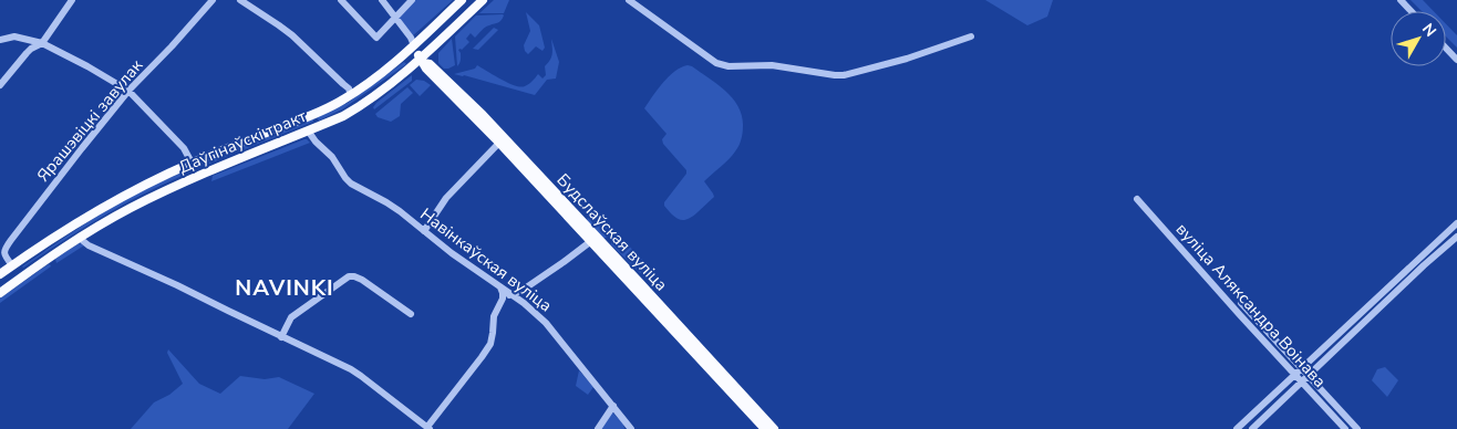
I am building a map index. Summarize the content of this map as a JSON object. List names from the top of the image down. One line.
{"streets":{"main road":["Даўгінаўскі тракт","Будслаўская вуліца"],"street":["Ярашэвіцкі завулак","Навінкаўская вуліца","вуліца Аляксандра Воінава"]},"crossings":[["Ярашэвіцкі завулак","Даўгінаўскі тракт"],["Даўгінаўскі тракт","Будслаўская вуліца"],["Даўгінаўскі тракт","Навінкаўская вуліца"]],"districts":["NAVINKI"],"north":"top right"}
